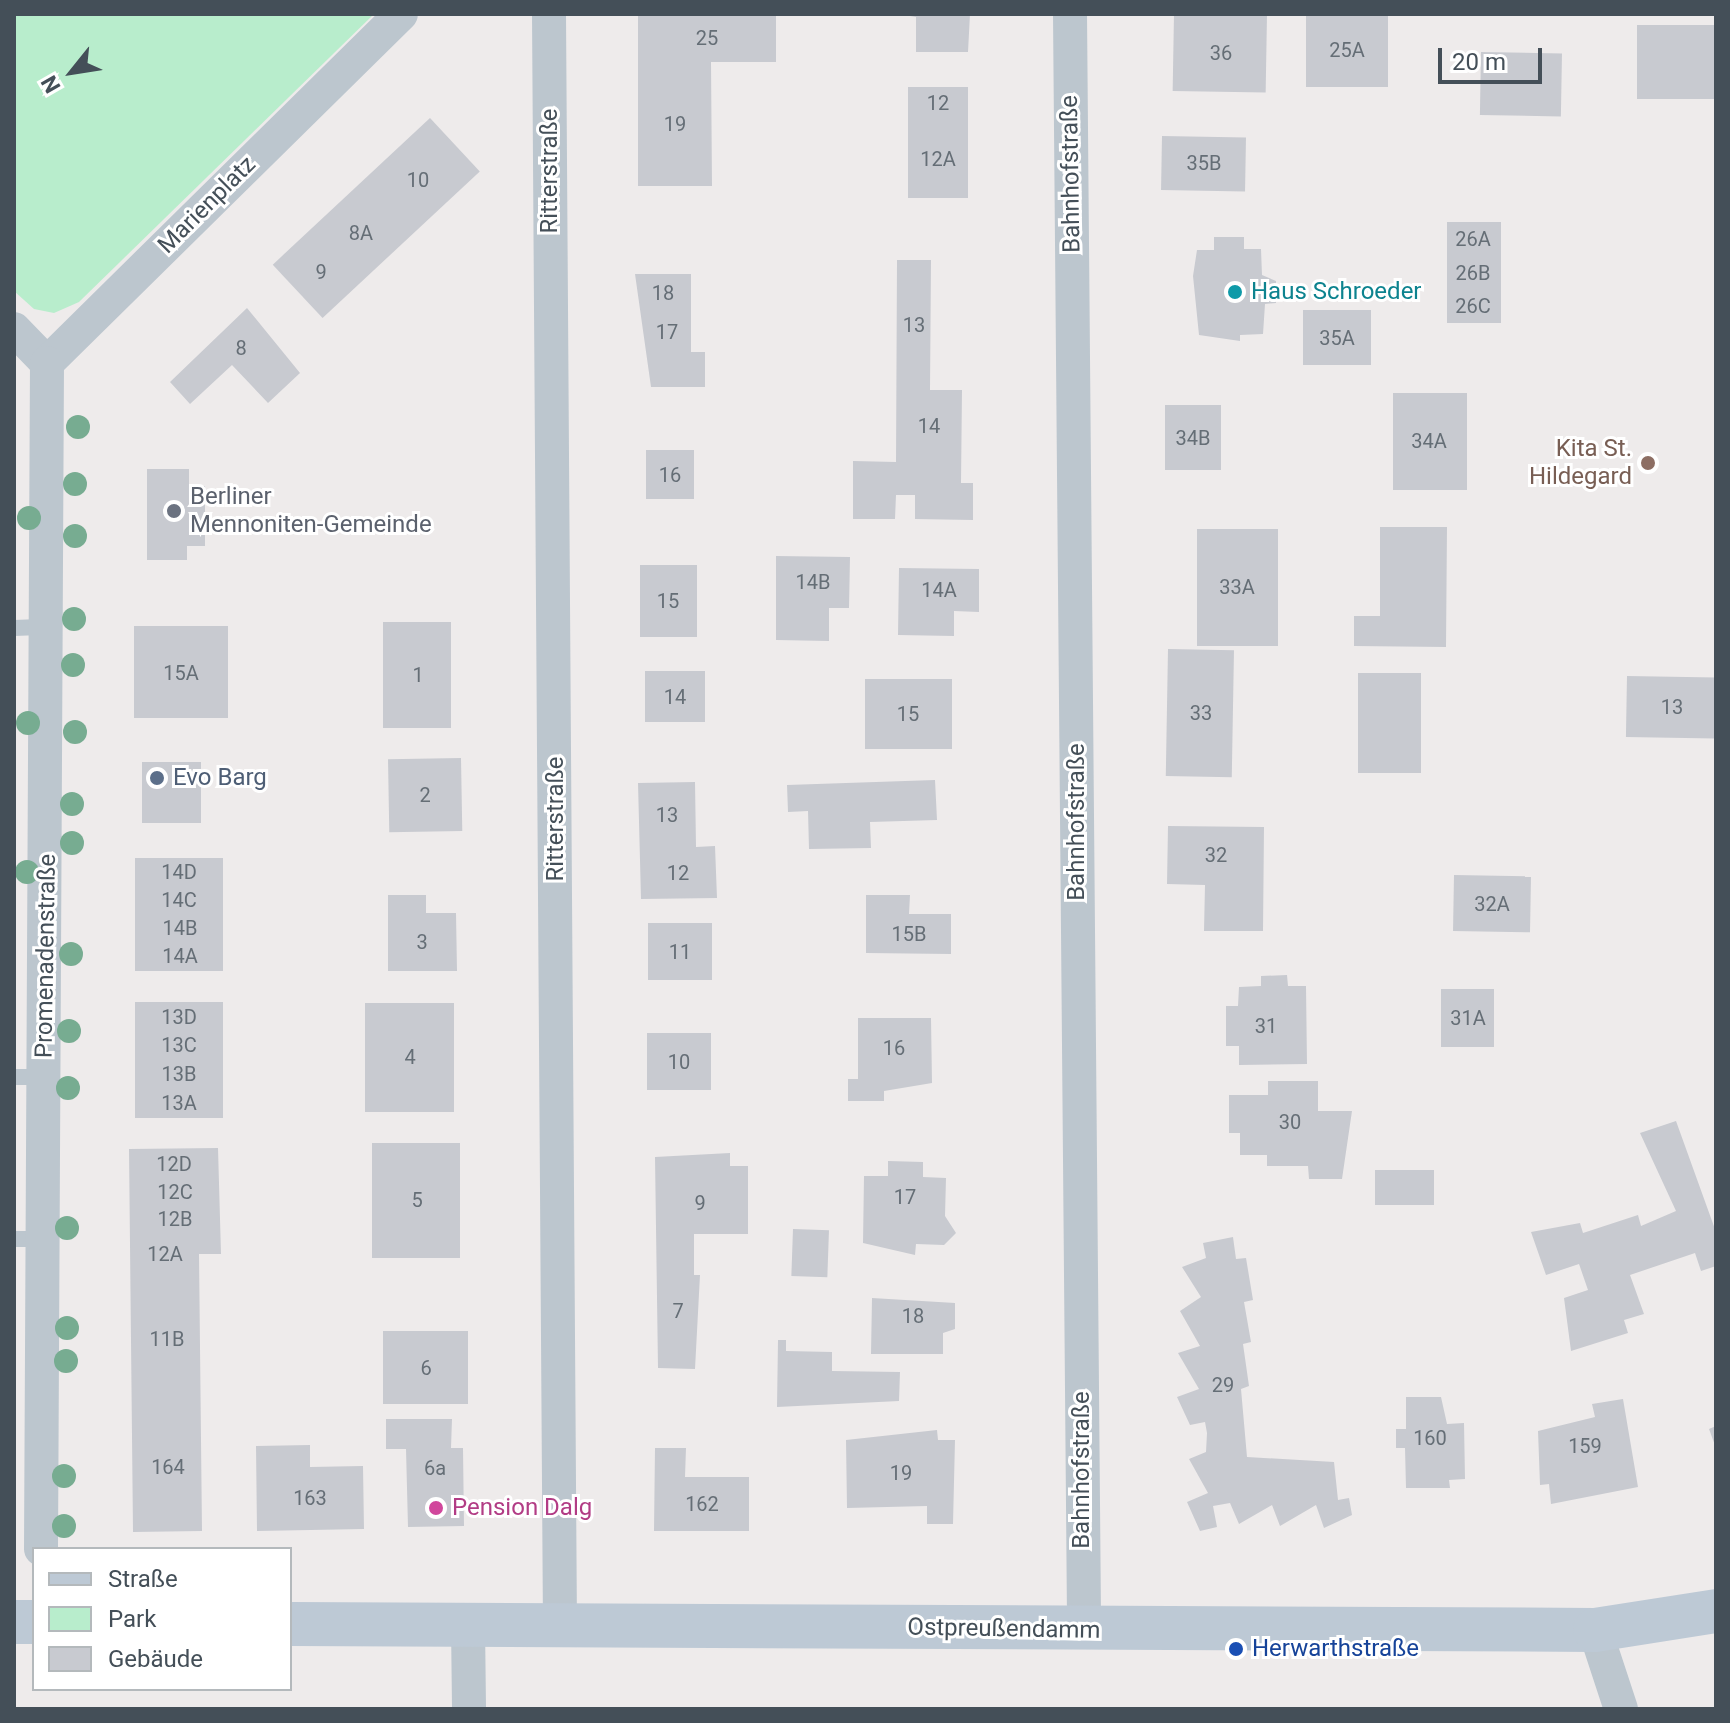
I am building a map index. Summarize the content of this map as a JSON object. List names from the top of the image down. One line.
{"streets":{"street":["Ritterstraße","Bahnhofstraße","Marienplatz","Promenadenstraße","Ostpreußendamm"]},"crossings":[["Ritterstraße","Ostpreußendamm"],["Bahnhofstraße","Ostpreußendamm"],["Marienplatz","Promenadenstraße"]],"places":["Haus Schroeder","Kita St. Hildegard","Berliner Mennoniten-Gemeinde","Evo Barg","Pension Dalg","Herwarthstraße"],"house_numbers":["25","25A","36","12","19","12A","35B","10","8A","26A","9","26B","18","26C","13","17","35A","8","14","34B","34A","16","14B","33A","14A","15","15A","1","14","13","33","15","2","13","32","14D","12","14C","32A","14B","15B","3","11","14A","13D","31A","31","13C","16","4","10","13B","13A","30","12D","12C","17","5","9","12B","12A","7","18","11B","6","29","160","159","164","6a","19","163","162"],"legend":["Straße","Park","Gebäude"],"scale_bar":"20 m","north":"bottom left"}
